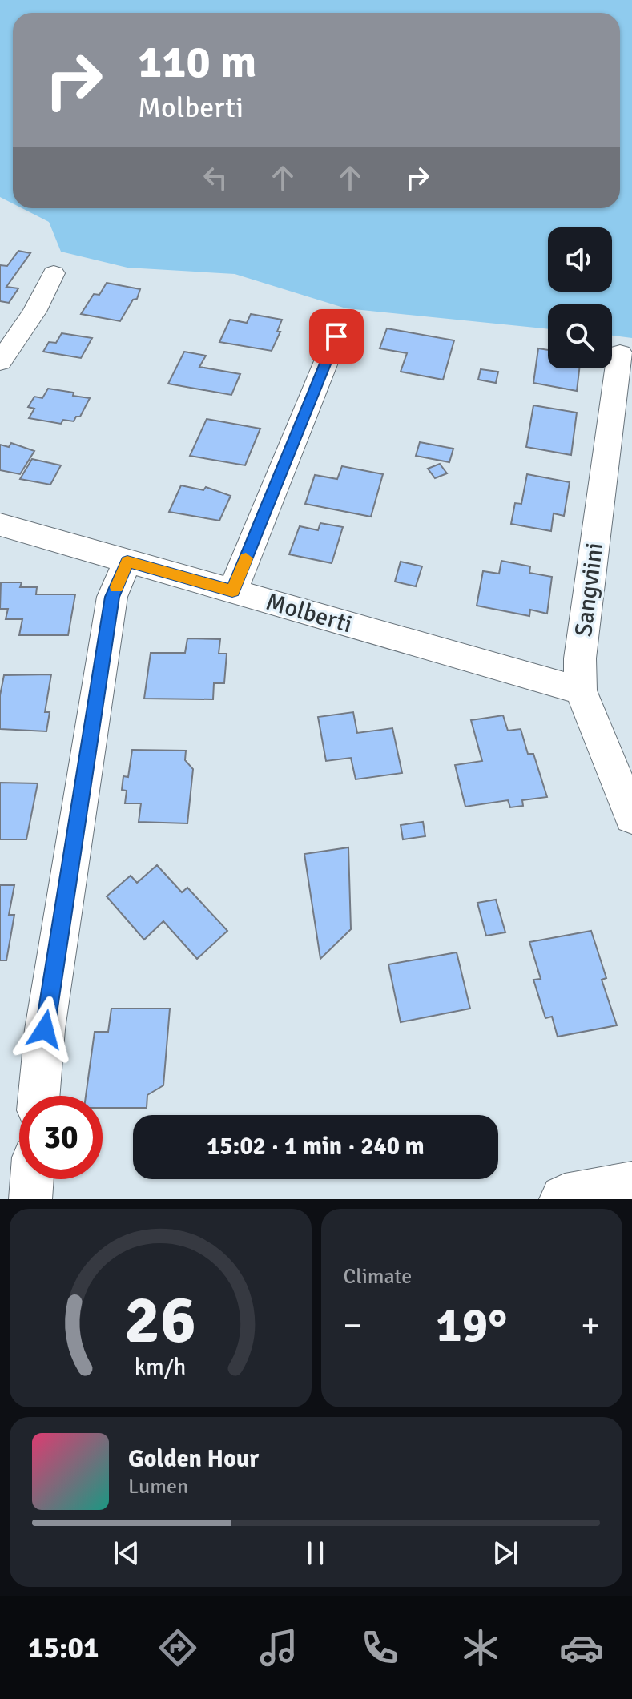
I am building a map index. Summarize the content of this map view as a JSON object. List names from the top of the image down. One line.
{"streets":{"street":["Sangviini","Molberti"]},"crossings":[["Sangviini","Molberti"]],"page":{"turn":["110 m","Molberti"],"limit":"30","trip":"15:02 · 1 min · 240 m","tile":"Climate","heat":["−","19°","+"],"song":["Golden Hour","Lumen"],"tabs":"15:01","gauge":["26","km/h"]}}
